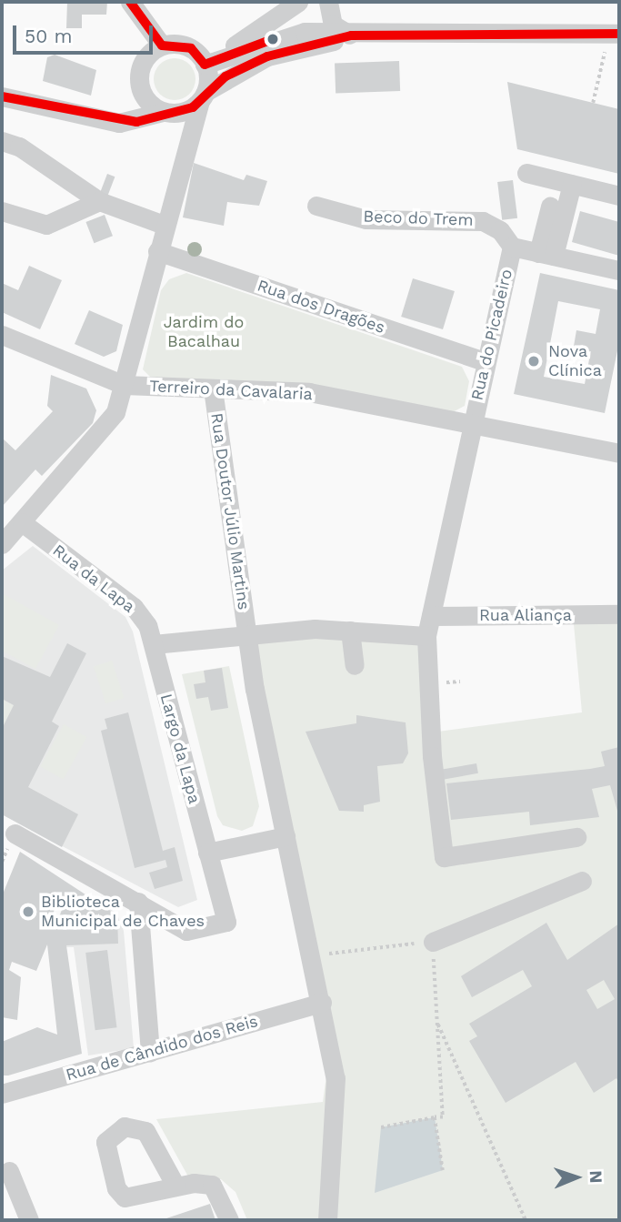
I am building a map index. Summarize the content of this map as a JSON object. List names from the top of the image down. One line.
{"streets":{"street":["Beco do Trem","Rua dos Dragões","Rua do Picadeiro","Terreiro da Cavalaria","Rua Doutor Júlio Martins","Rua da Lapa","Rua Aliança","Largo da Lapa","Rua de Cândido dos Reis"]},"crossings":[["Beco do Trem","Rua do Picadeiro"],["Rua dos Dragões","Rua do Picadeiro"],["Rua dos Dragões","Terreiro da Cavalaria"],["Rua do Picadeiro","Terreiro da Cavalaria"],["Rua do Picadeiro","Rua Aliança"],["Terreiro da Cavalaria","Rua Doutor Júlio Martins"],["Rua da Lapa","Largo da Lapa"]],"parks":["Jardim do Bacalhau"],"places":["Nova Clínica","Biblioteca Municipal de Chaves"],"scale_bar":"50 m","north":"right"}
